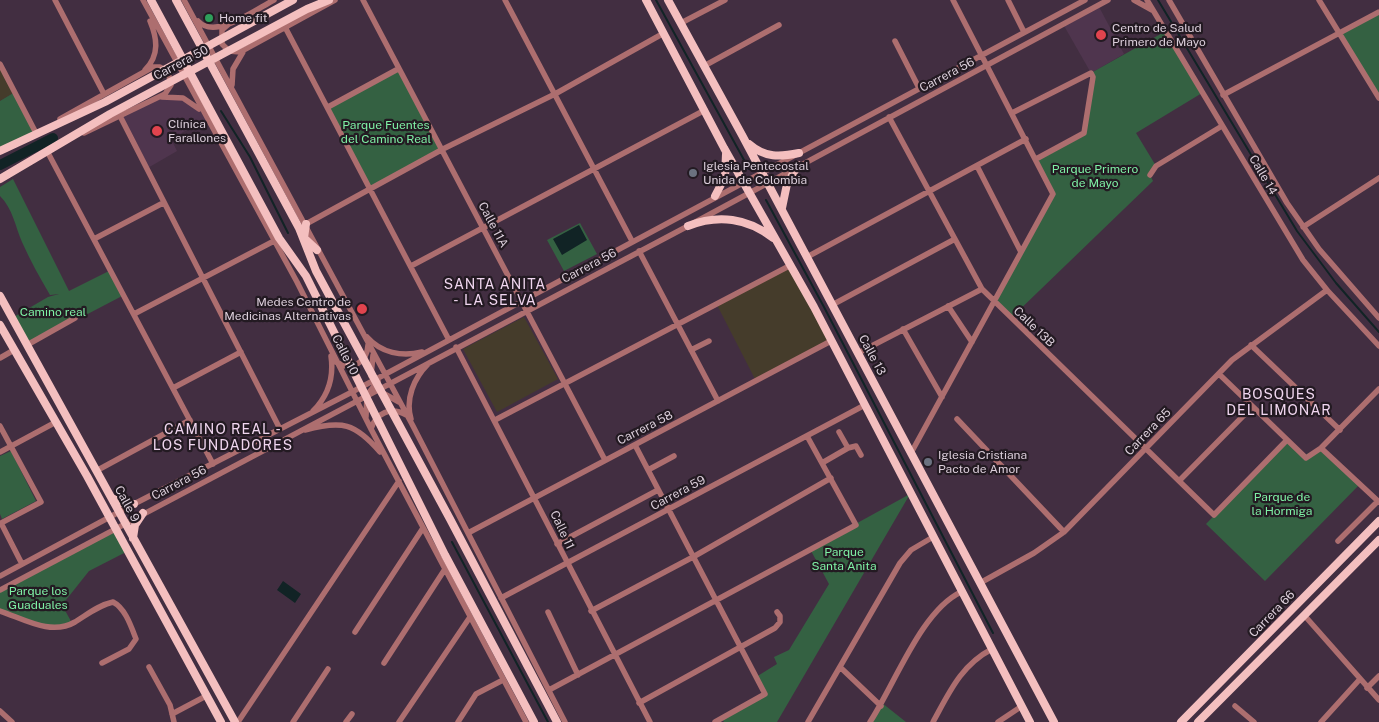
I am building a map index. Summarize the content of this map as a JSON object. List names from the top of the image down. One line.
{"streets":{"main road":["Carrera 50","Calle 10","Calle 13","Calle 9","Carrera 66"],"street":["Carrera 56","Calle 14","Calle 11A","Calle 13B","Carrera 58","Carrera 65","Carrera 59","Calle 11"]},"crossings":[["Carrera 56","Calle 11A"],["Carrera 56","Calle 13B"],["Carrera 56","Calle 10"],["Carrera 56","Calle 13"],["Carrera 56","Calle 9"],["Carrera 56","Calle 11"],["Calle 14","Carrera 65"],["Calle 11A","Carrera 58"],["Calle 13B","Carrera 65"],["Calle 10","Carrera 58"],["Calle 10","Carrera 59"],["Calle 13","Carrera 65"],["Carrera 58","Calle 11"],["Carrera 59","Calle 11"]],"districts":["SANTA ANITA - LA SELVA","BOSQUES DEL LIMONAR","CAMINO REAL - LOS FUNDADORES"],"parks":["Parque Fuentes del Camino Real","Parque Primero de Mayo","Camino real","Parque de la Hormiga","Parque Santa Anita","Parque los Guaduales"],"places":["Home fit","Centro de Salud Primero de Mayo","Clínica Farallones","Iglesia Pentecostal Unida de Colombia","Medes Centro de Medicinas Alternativas","Iglesia Cristiana Pacto de Amor"]}
